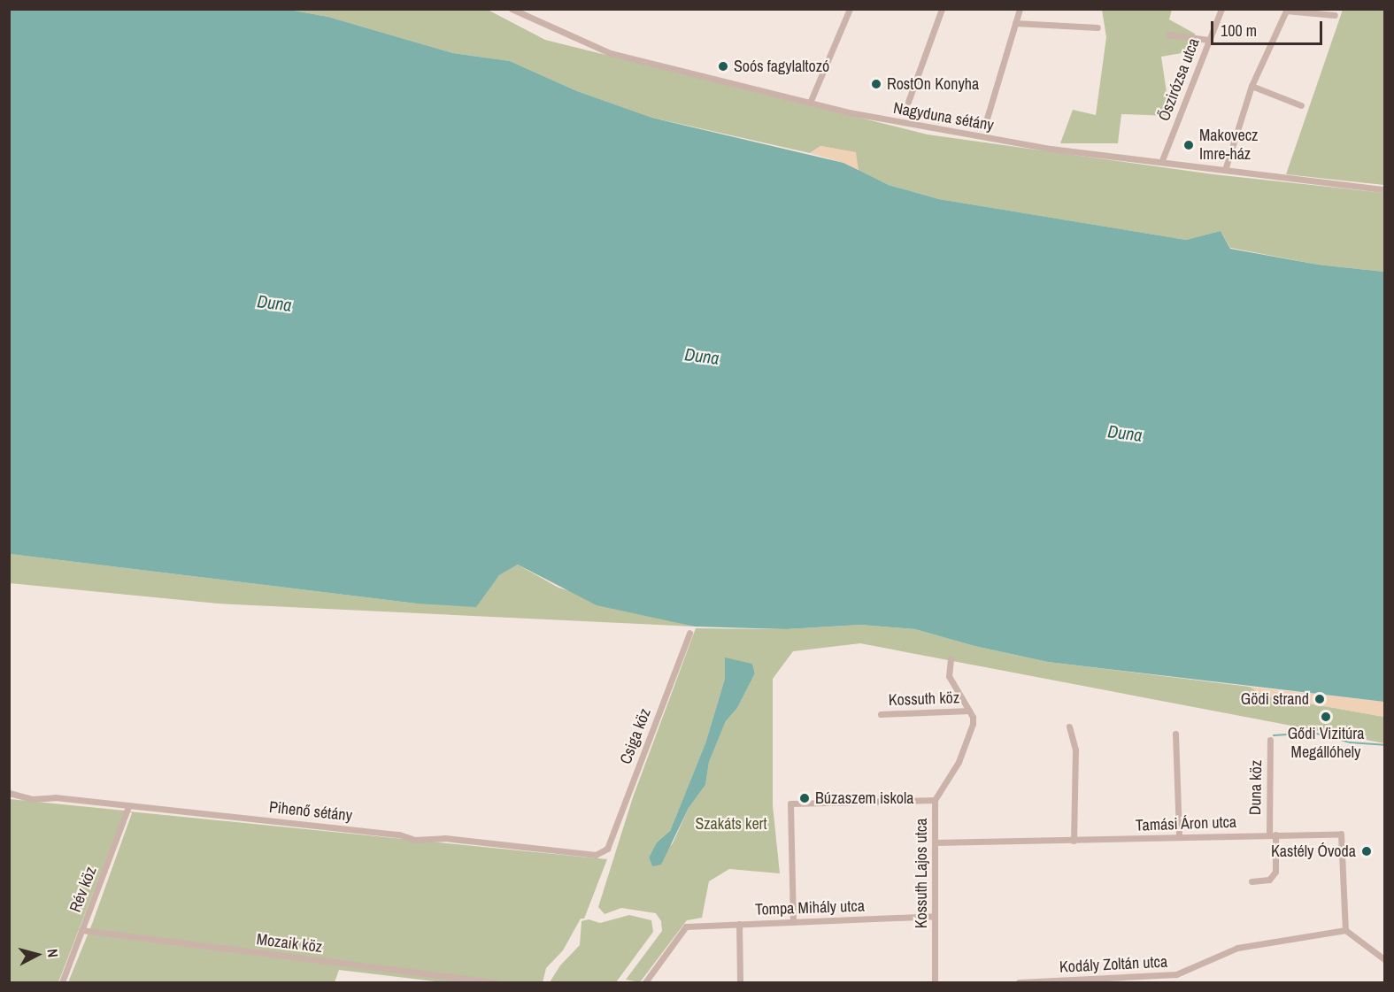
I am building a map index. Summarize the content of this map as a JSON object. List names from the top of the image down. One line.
{"streets":{"street":["Őszirózsa utca","Nagyduna sétány","Kossuth köz","Csiga köz","Duna köz","Pihenő sétány","Tamási Áron utca","Kossuth Lajos utca","Rév köz","Tompa Mihály utca","Mozaik köz","Kodály Zoltán utca"]},"crossings":[["Őszirózsa utca","Nagyduna sétány"],["Kossuth köz","Kossuth Lajos utca"],["Csiga köz","Pihenő sétány"],["Duna köz","Tamási Áron utca"],["Pihenő sétány","Rév köz"],["Tamási Áron utca","Kossuth Lajos utca"],["Tamási Áron utca","Kodály Zoltán utca"],["Kossuth Lajos utca","Tompa Mihály utca"],["Rév köz","Mozaik köz"]],"water":["Duna"],"parks":["Szakáts kert"],"places":["Soós fagylaltozó","RostOn Konyha","Makovecz Imre-ház","Gödi strand","Gődi Vizitúra Megállóhely","Búzaszem iskola","Kastély Óvoda"],"scale_bar":"100 m","north":"right"}
